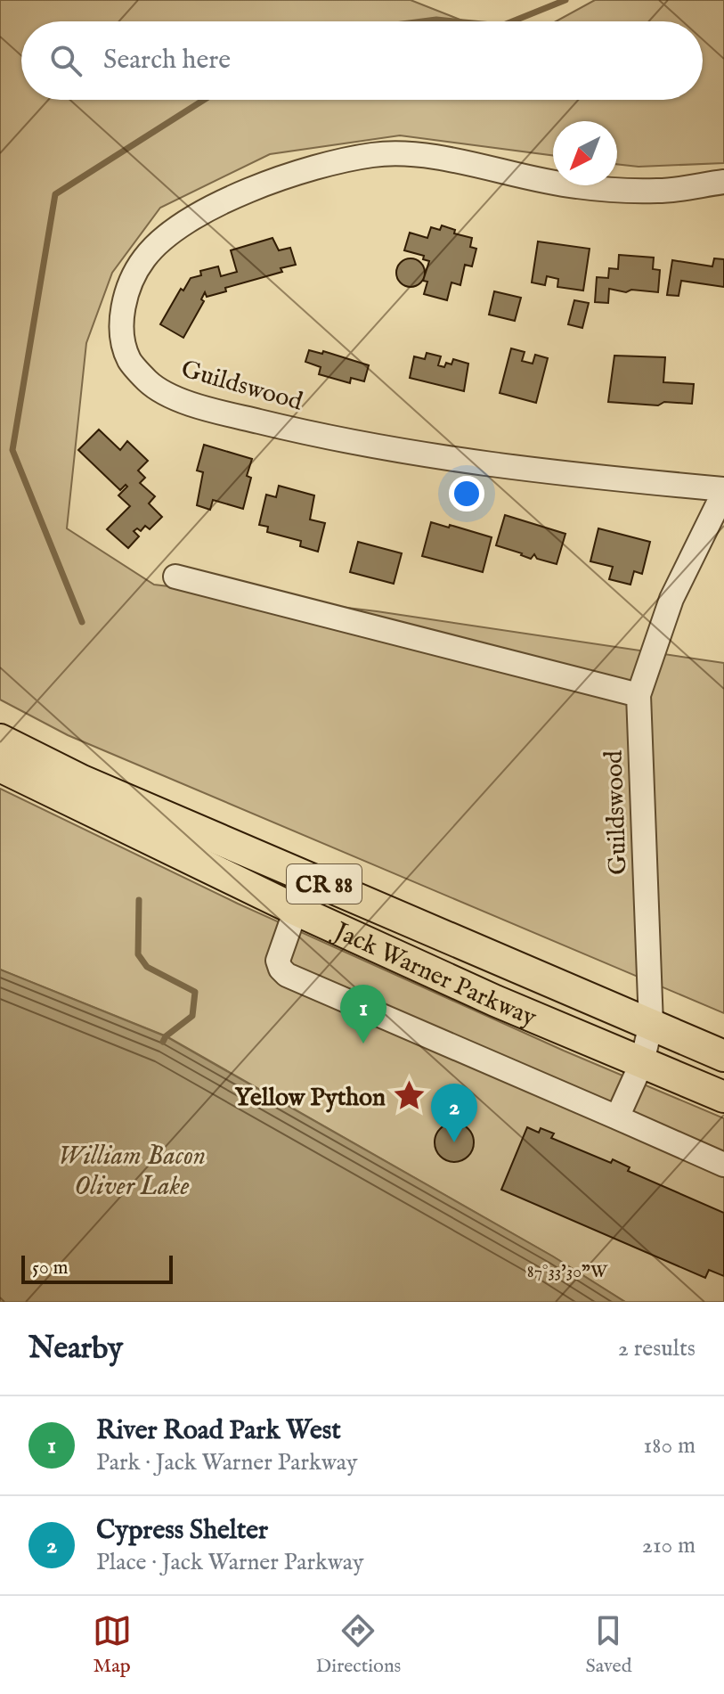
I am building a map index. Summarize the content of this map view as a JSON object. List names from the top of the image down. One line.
{"streets":{"main road":["CR 88","Jack Warner Parkway"],"street":["Guildswood"]},"crossings":[["Guildswood","Jack Warner Parkway"]],"water":["William Bacon Oliver Lake"],"places":{"place":["Yellow Python"]},"scale_bar":"50 m","north":"bottom left","page":{"search":"Search here","pins":["1","2"],"scale":"50 m","heading":["Nearby","2 results"],"list":[{"mark":"1","name":"River Road Park West","note":"Park · Jack Warner Parkway","value":"180 m"},{"mark":"2","name":"Cypress Shelter","note":"Place · Jack Warner Parkway","value":"210 m"}],"nav":["Map","Directions","Saved"]},"coordinates":["87°33'30\"W"]}
